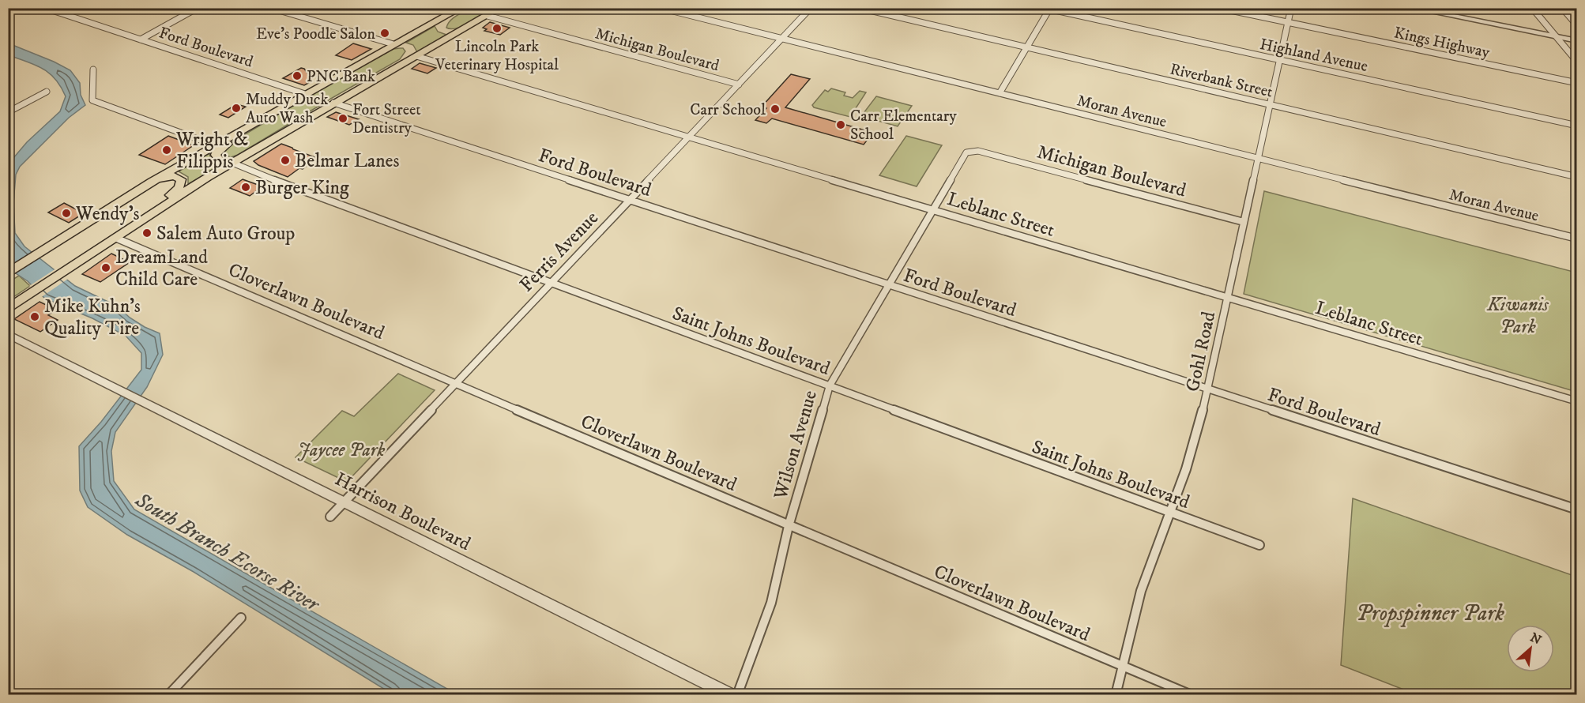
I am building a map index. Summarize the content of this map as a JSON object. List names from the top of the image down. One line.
{"streets":{"street":["Kings Highway","Ford Boulevard","Michigan Boulevard","Highland Avenue","Riverbank Street","Moran Avenue","Leblanc Street","Ferris Avenue","Cloverlawn Boulevard","Saint Johns Boulevard","Gohl Road","Wilson Avenue","Harrison Boulevard"]},"crossings":[["Kings Highway","Gohl Road"],["Ford Boulevard","Ferris Avenue"],["Ford Boulevard","Gohl Road"],["Ford Boulevard","Wilson Avenue"],["Michigan Boulevard","Ferris Avenue"],["Michigan Boulevard","Gohl Road"],["Michigan Boulevard","Wilson Avenue"],["Highland Avenue","Gohl Road"],["Riverbank Street","Gohl Road"],["Moran Avenue","Ferris Avenue"],["Moran Avenue","Gohl Road"],["Leblanc Street","Ferris Avenue"],["Leblanc Street","Gohl Road"],["Leblanc Street","Wilson Avenue"],["Ferris Avenue","Cloverlawn Boulevard"],["Ferris Avenue","Saint Johns Boulevard"],["Ferris Avenue","Harrison Boulevard"],["Cloverlawn Boulevard","Gohl Road"],["Cloverlawn Boulevard","Wilson Avenue"],["Saint Johns Boulevard","Gohl Road"],["Saint Johns Boulevard","Wilson Avenue"]],"water":["South Branch Ecorse River"],"parks":["Kiwanis Park","Jaycee Park","Propspinner Park"],"places":["Lincoln Park Veterinary Hospital","Eve's Poodle Salon","PNC Bank","Muddy Duck Auto Wash","Carr School","Fort Street Dentistry","Carr Elementary School","Wright & Filippis","Belmar Lanes","Burger King","Wendy's","Salem Auto Group","DreamLand Child Care","Mike Kuhn's Quality Tire"],"north":"top right"}
